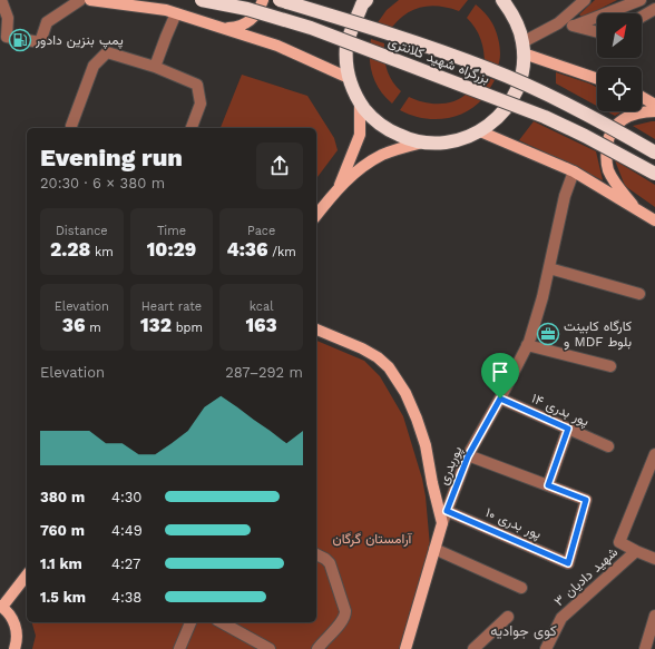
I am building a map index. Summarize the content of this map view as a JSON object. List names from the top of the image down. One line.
{"streets":{"highway":["بزرگراه شهید کلانتری"],"main road":["پوربدری"],"street":["پور بدری ۱۴","پور بدری ۱۰","۳ شهید دادیان"]},"crossings":[["پور بدری ۱۴","پوربدری"],["پوربدری","پور بدری ۱۰"]],"districts":["کوی جوادیه"],"parks":["آرامستان گرگان"],"places":{"fuel station":["پمپ بنزین دادور"],"office":["کارگاه کابینت و MDF بلوط"]},"north":"top right","page":{"heading":["Evening run","20:30 · 6 × 380 m"],"stats":[["Distance","2.28 km"],["Time","10:29"],["Pace","4:36 /km"],["Elevation","36 m"],["Heart rate","132 bpm"],["kcal","163"]],"chart":["Elevation","287–292 m"],"list":[{"name":"380 m","note":"4:30"},{"name":"760 m","note":"4:49"},{"name":"1.1 km","note":"4:27"},{"name":"1.5 km","note":"4:38"}]}}
